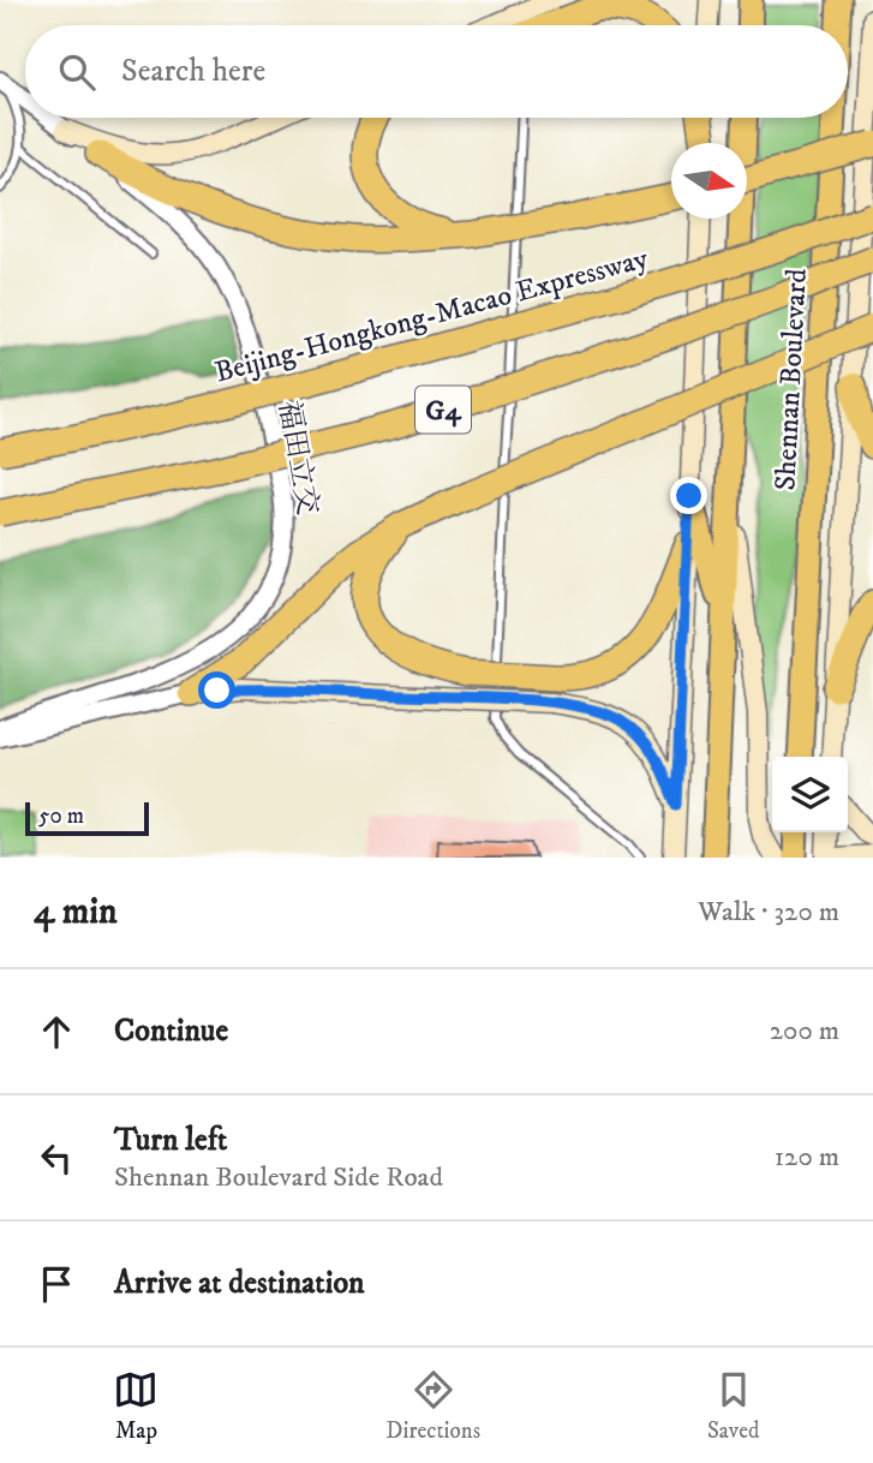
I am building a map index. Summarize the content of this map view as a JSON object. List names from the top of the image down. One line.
{"streets":{"highway":["Beijing-Hongkong-Macao Expressway","G4"],"main road":["Shennan Boulevard"],"street":["福田立交"]},"scale_bar":"50 m","north":"right","page":{"search":"Search here","scale":"50 m","heading":["4 min","Walk · 320 m"],"list":[["Continue","200 m"],["Turn left","Shennan Boulevard Side Road","120 m"],"Arrive at destination"],"nav":["Map","Directions","Saved"]}}
